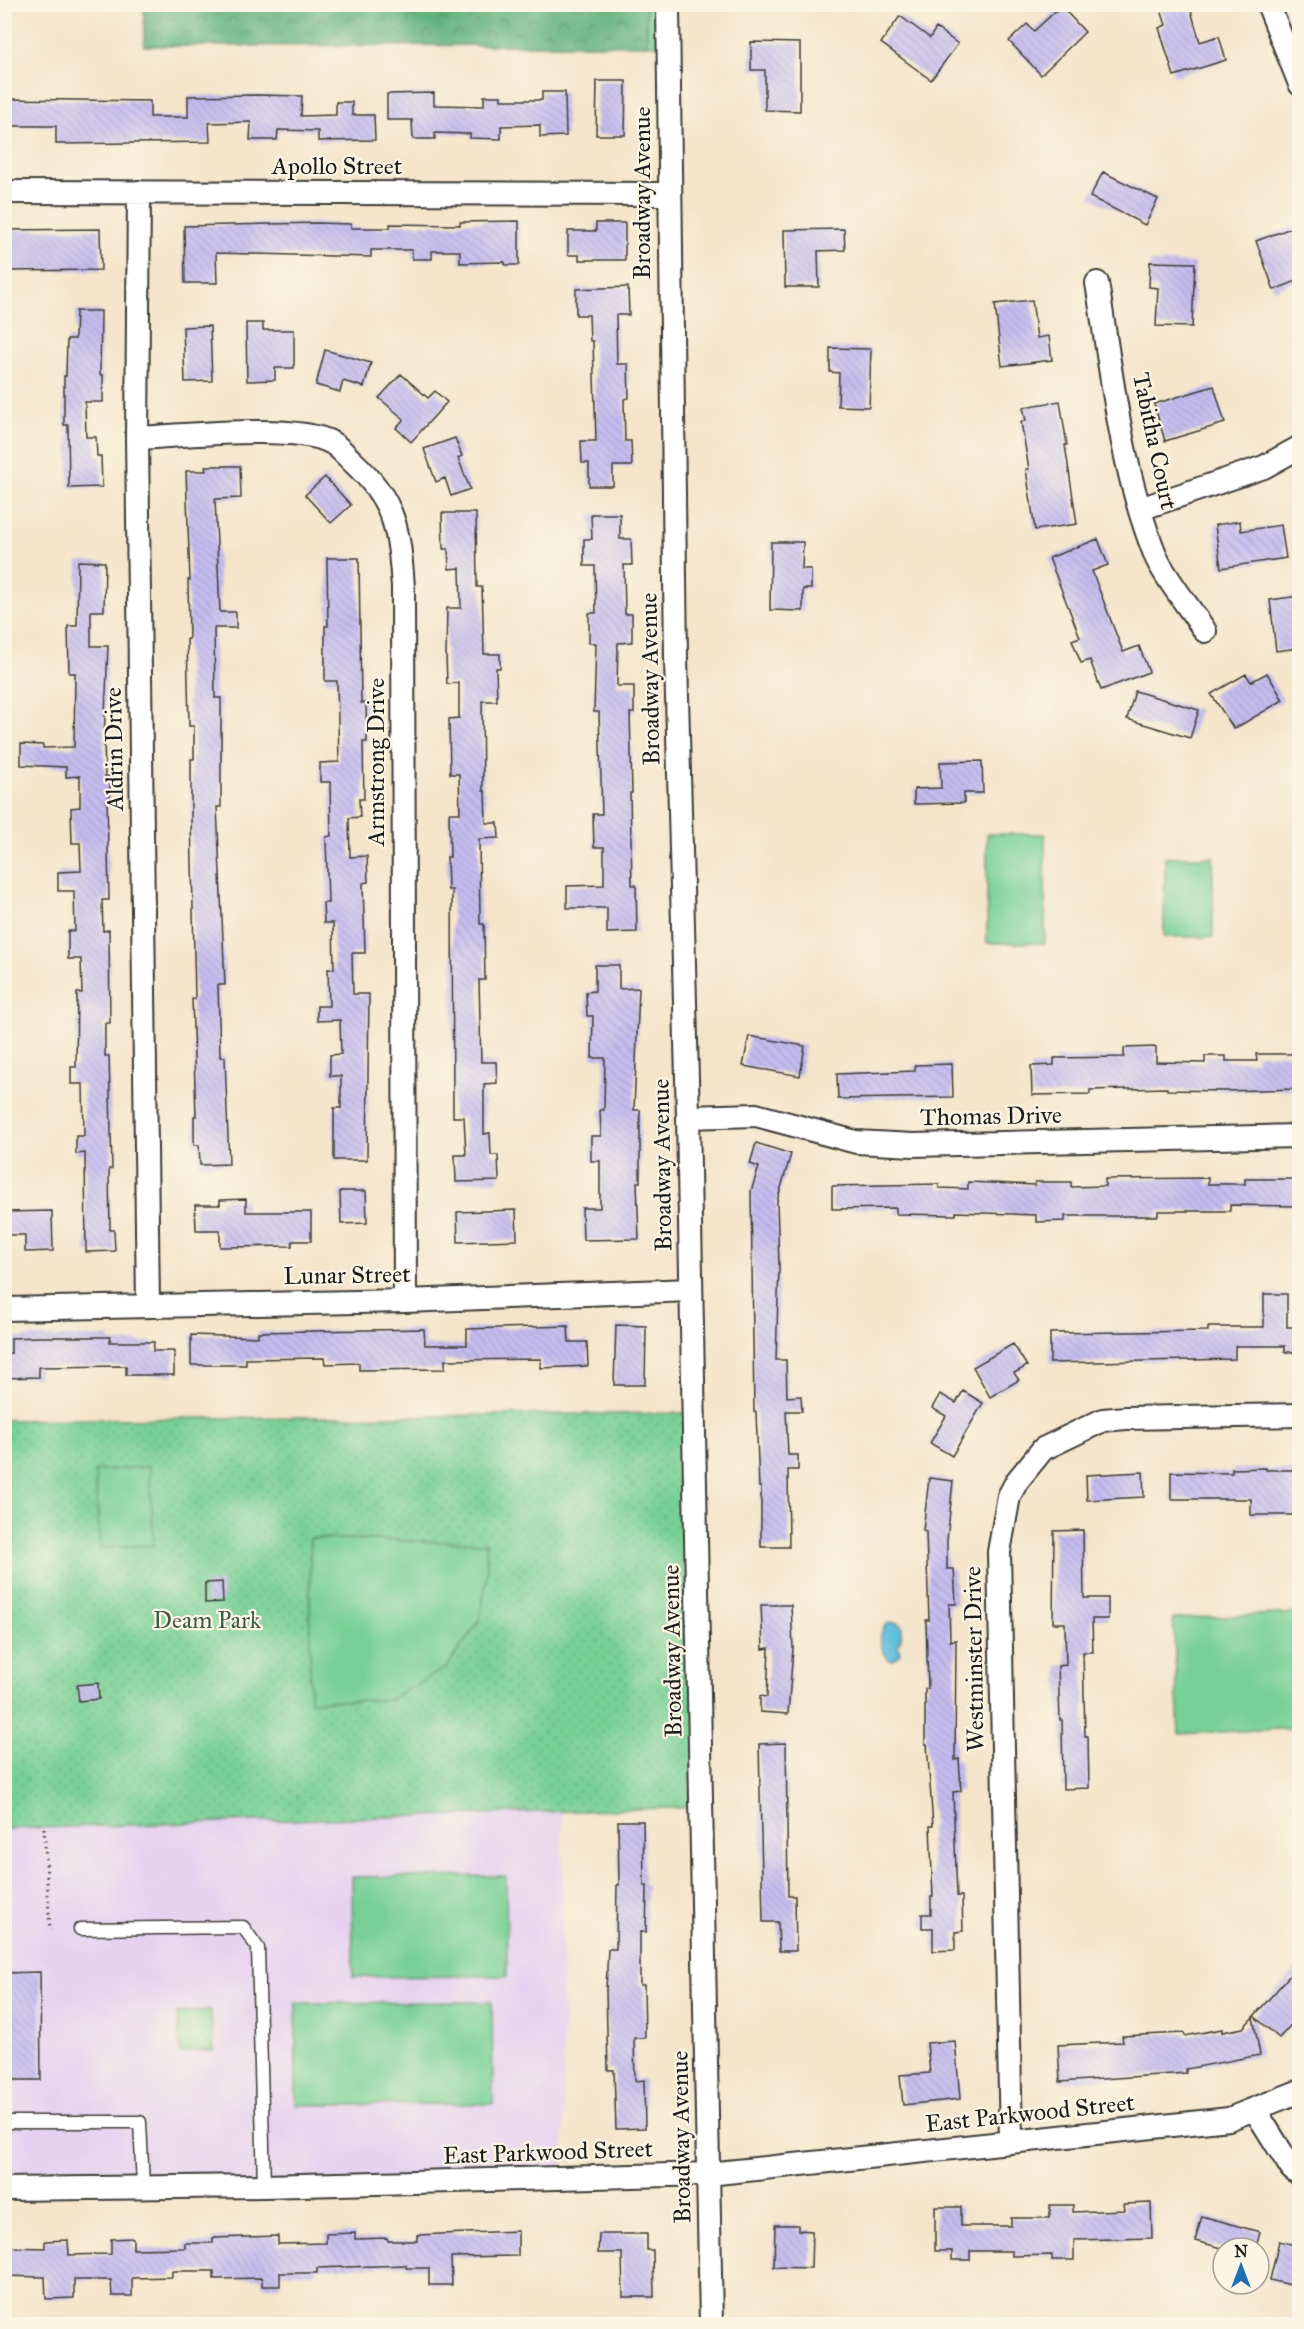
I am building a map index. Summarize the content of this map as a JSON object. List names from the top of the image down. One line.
{"streets":{"street":["Apollo Street","Broadway Avenue","Tabitha Court","Aldrin Drive","Armstrong Drive","Thomas Drive","Lunar Street","Westminster Drive","East Parkwood Street"]},"crossings":[["Apollo Street","Broadway Avenue"],["Apollo Street","Aldrin Drive"],["Broadway Avenue","Thomas Drive"],["Broadway Avenue","Lunar Street"],["Broadway Avenue","East Parkwood Street"],["Aldrin Drive","Armstrong Drive"],["Aldrin Drive","Lunar Street"],["Armstrong Drive","Lunar Street"],["Westminster Drive","East Parkwood Street"]],"parks":["Deam Park"],"north":"top"}
